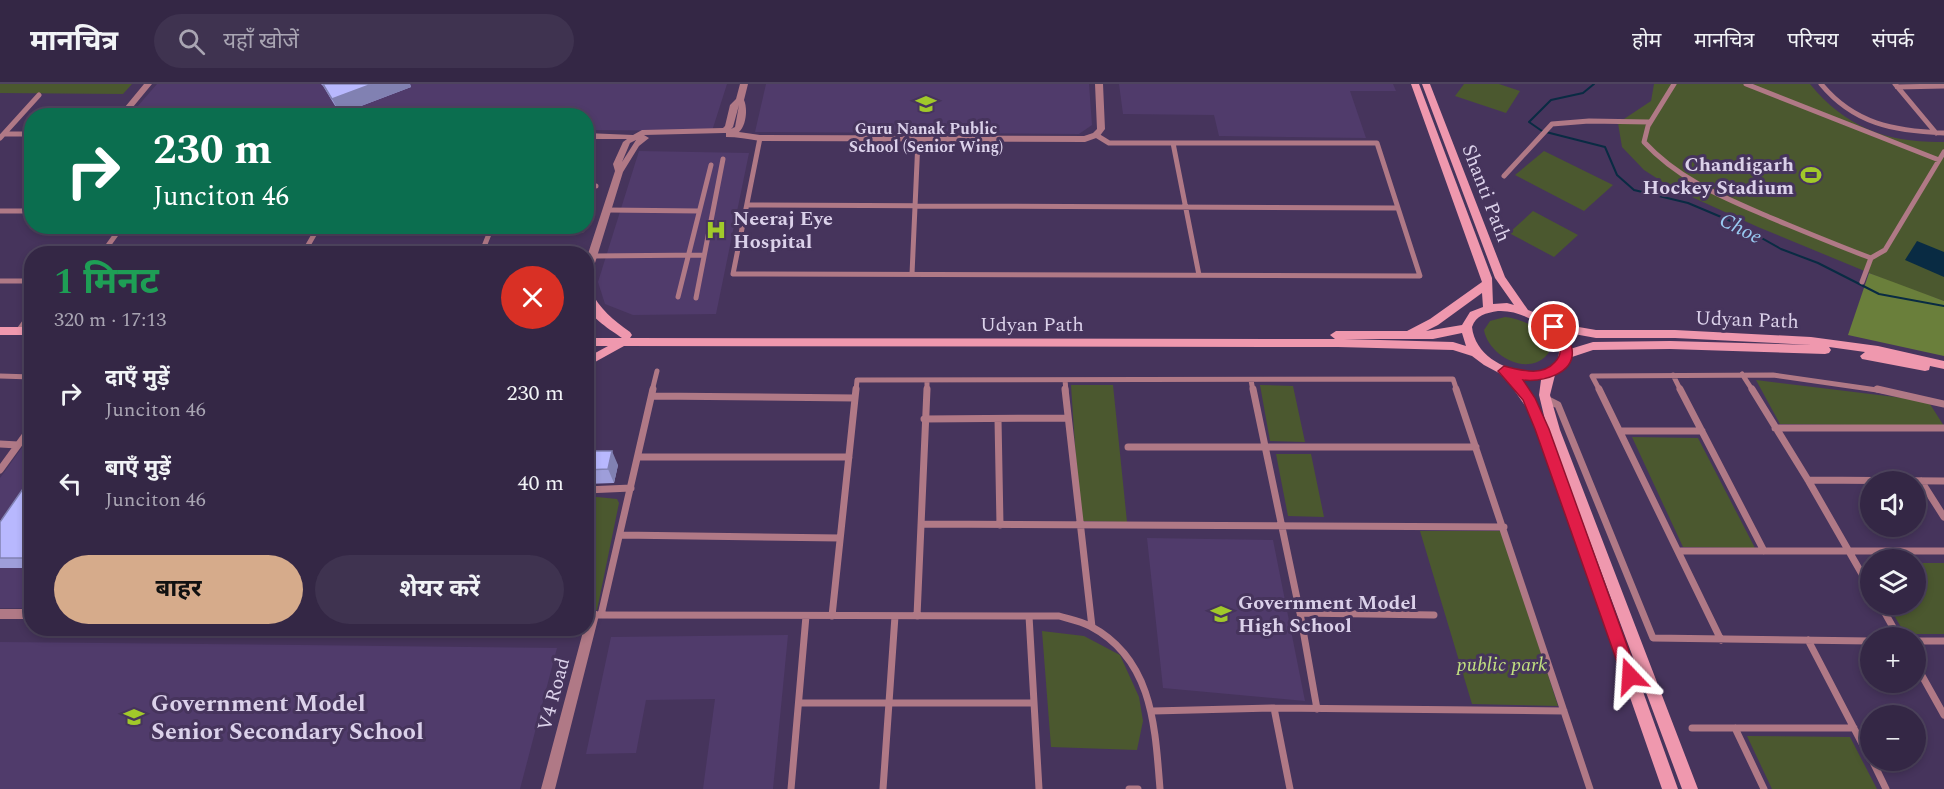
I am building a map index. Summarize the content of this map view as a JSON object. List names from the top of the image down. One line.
{"streets":{"main road":["Shanti Path","Udyan Path"],"street":["V4 Road"]},"crossings":[["Shanti Path","Udyan Path"]],"water":["Choe"],"parks":["public park"],"places":{"school or university":["Guru Nanak Public School (Senior Wing)","Government Model High School","Government Model Senior Secondary School"],"sports":["Chandigarh Hockey Stadium"],"hospital":["Neeraj Eye Hospital"]},"page":{"header":"मानचित्र","search":"यहाँ खोजें","nav":["होम","मानचित्र","परिचय","संपर्क"],"turn":["230 m","Junciton 46"],"heading":["1 मिनट","320 m · 17:13"],"list":[{"name":"दाएँ मुड़ें","note":"Junciton 46","value":"230 m"},{"name":"बाएँ मुड़ें","note":"Junciton 46","value":"40 m"}],"map_buttons":["+","−"],"buttons":["बाहर","शेयर करें"]}}
